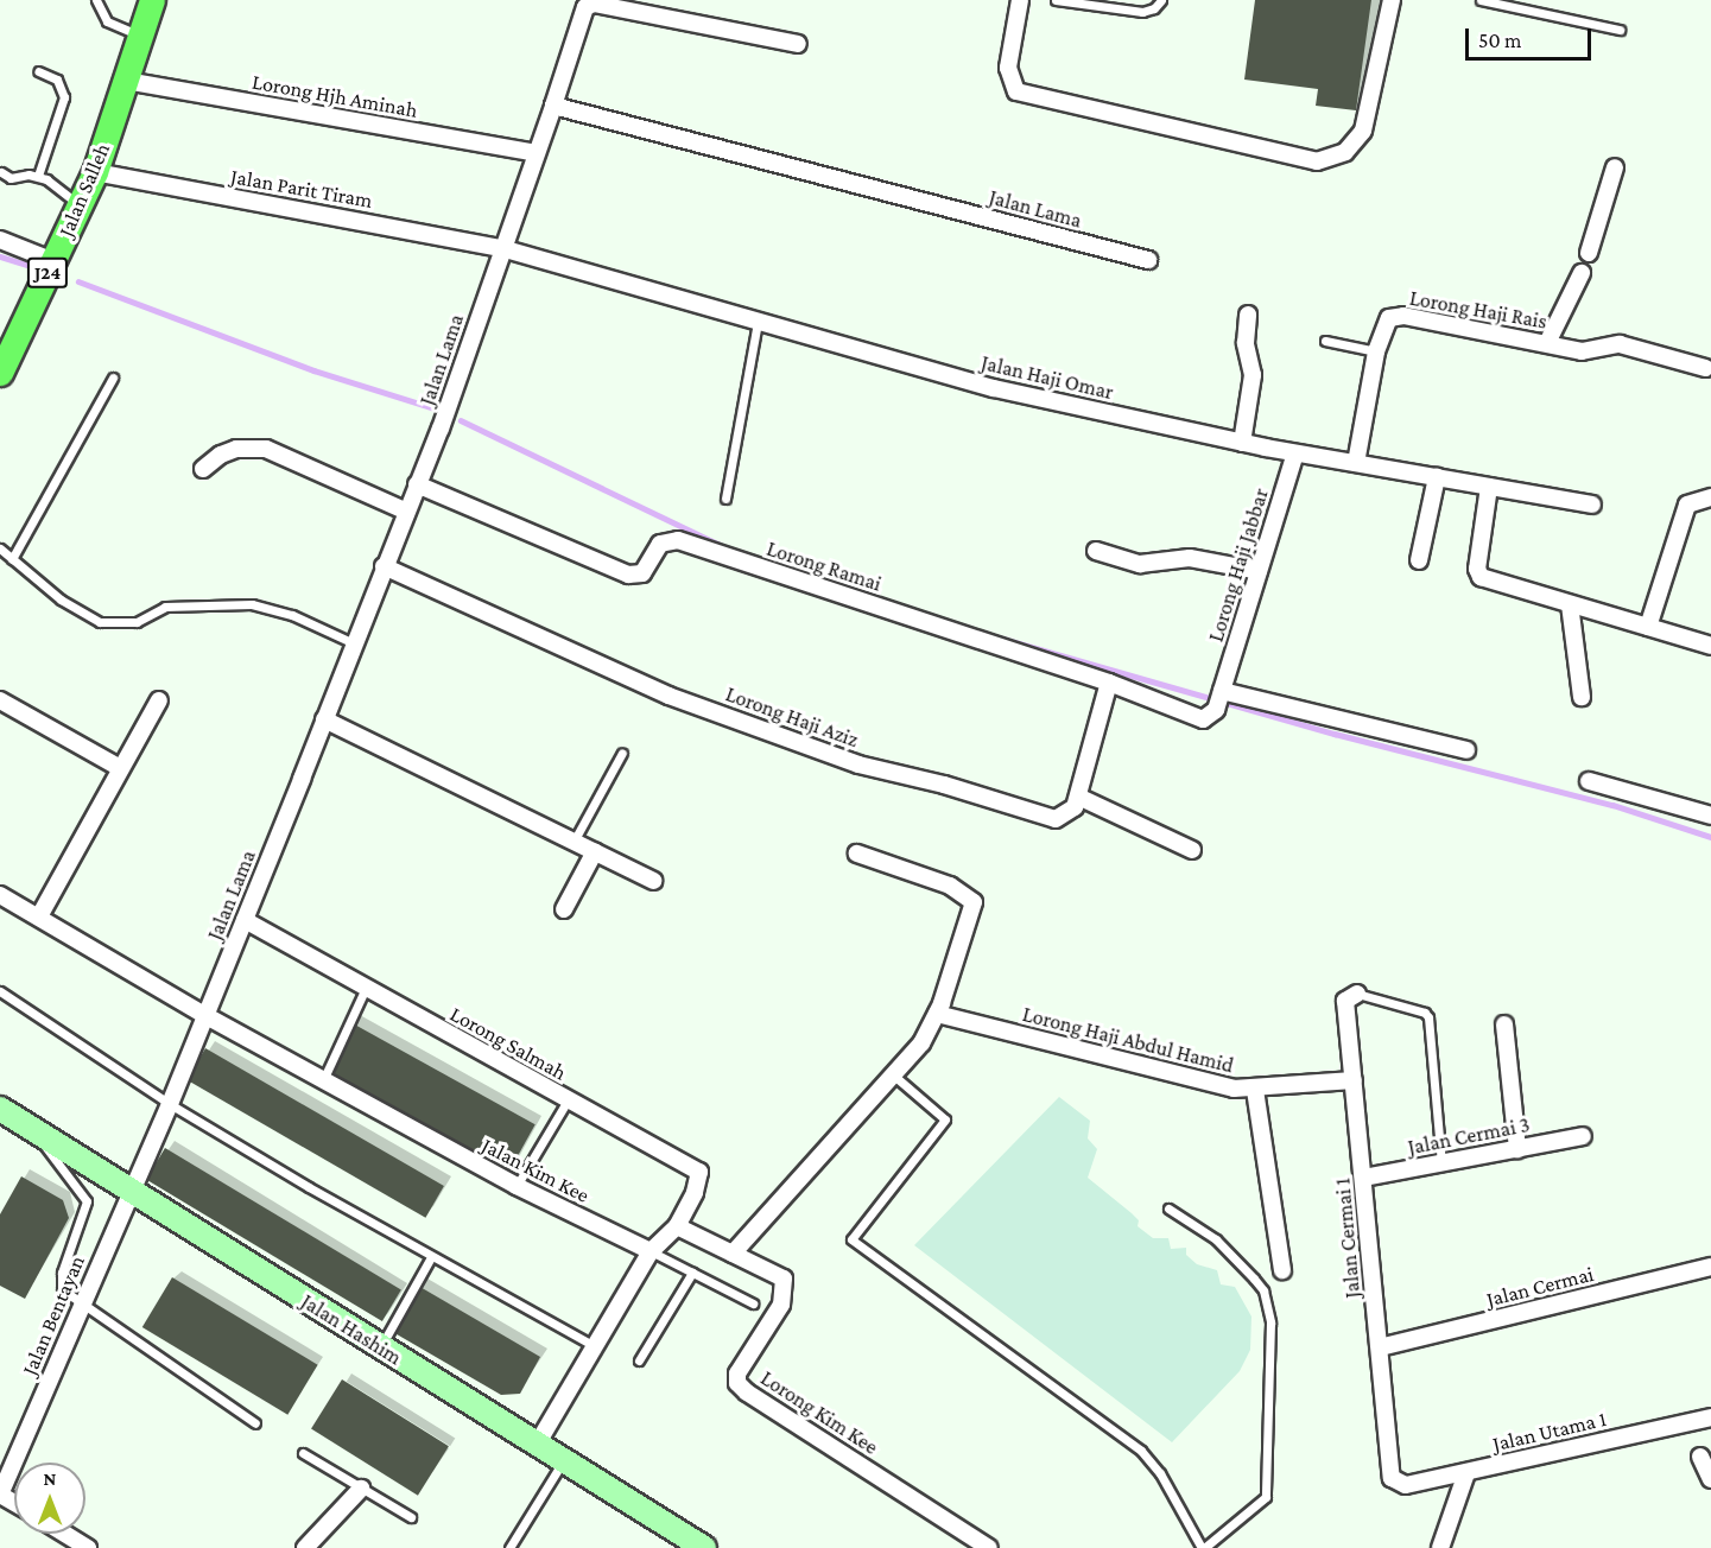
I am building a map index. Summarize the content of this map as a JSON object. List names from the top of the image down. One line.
{"streets":{"main road":["Jalan Salleh","J24"],"street":["Lorong Hjh Aminah","Jalan Parit Tiram","Jalan Lama","Lorong Haji Rais","Jalan Haji Omar","Lorong Haji Jabbar","Lorong Ramai","Lorong Haji Aziz","Lorong Haji Abdul Hamid","Lorong Salmah","Jalan Cermai 3","Jalan Kim Kee","Jalan Cermai 1","Jalan Cermai","Jalan Bentayan","Jalan Hashim","Lorong Kim Kee","Jalan Utama 1"]},"crossings":[["Lorong Hjh Aminah","Jalan Salleh"],["Lorong Hjh Aminah","Jalan Lama"],["Jalan Parit Tiram","Jalan Salleh"],["Jalan Parit Tiram","Jalan Lama"],["Jalan Parit Tiram","Jalan Haji Omar"],["Jalan Lama","Jalan Haji Omar"],["Jalan Lama","Lorong Ramai"],["Jalan Lama","Lorong Haji Aziz"],["Jalan Lama","Lorong Salmah"],["Jalan Lama","Jalan Kim Kee"],["Jalan Lama","Jalan Bentayan"],["Jalan Lama","Jalan Hashim"],["Lorong Haji Rais","Jalan Haji Omar"],["Jalan Haji Omar","Lorong Haji Jabbar"],["Lorong Haji Jabbar","Lorong Ramai"],["Lorong Haji Abdul Hamid","Jalan Cermai 1"],["Jalan Cermai 3","Jalan Cermai 1"],["Jalan Cermai 1","Jalan Cermai"],["Jalan Cermai 1","Jalan Utama 1"],["Jalan Bentayan","Jalan Hashim"]],"scale_bar":"50 m","north":"top"}
